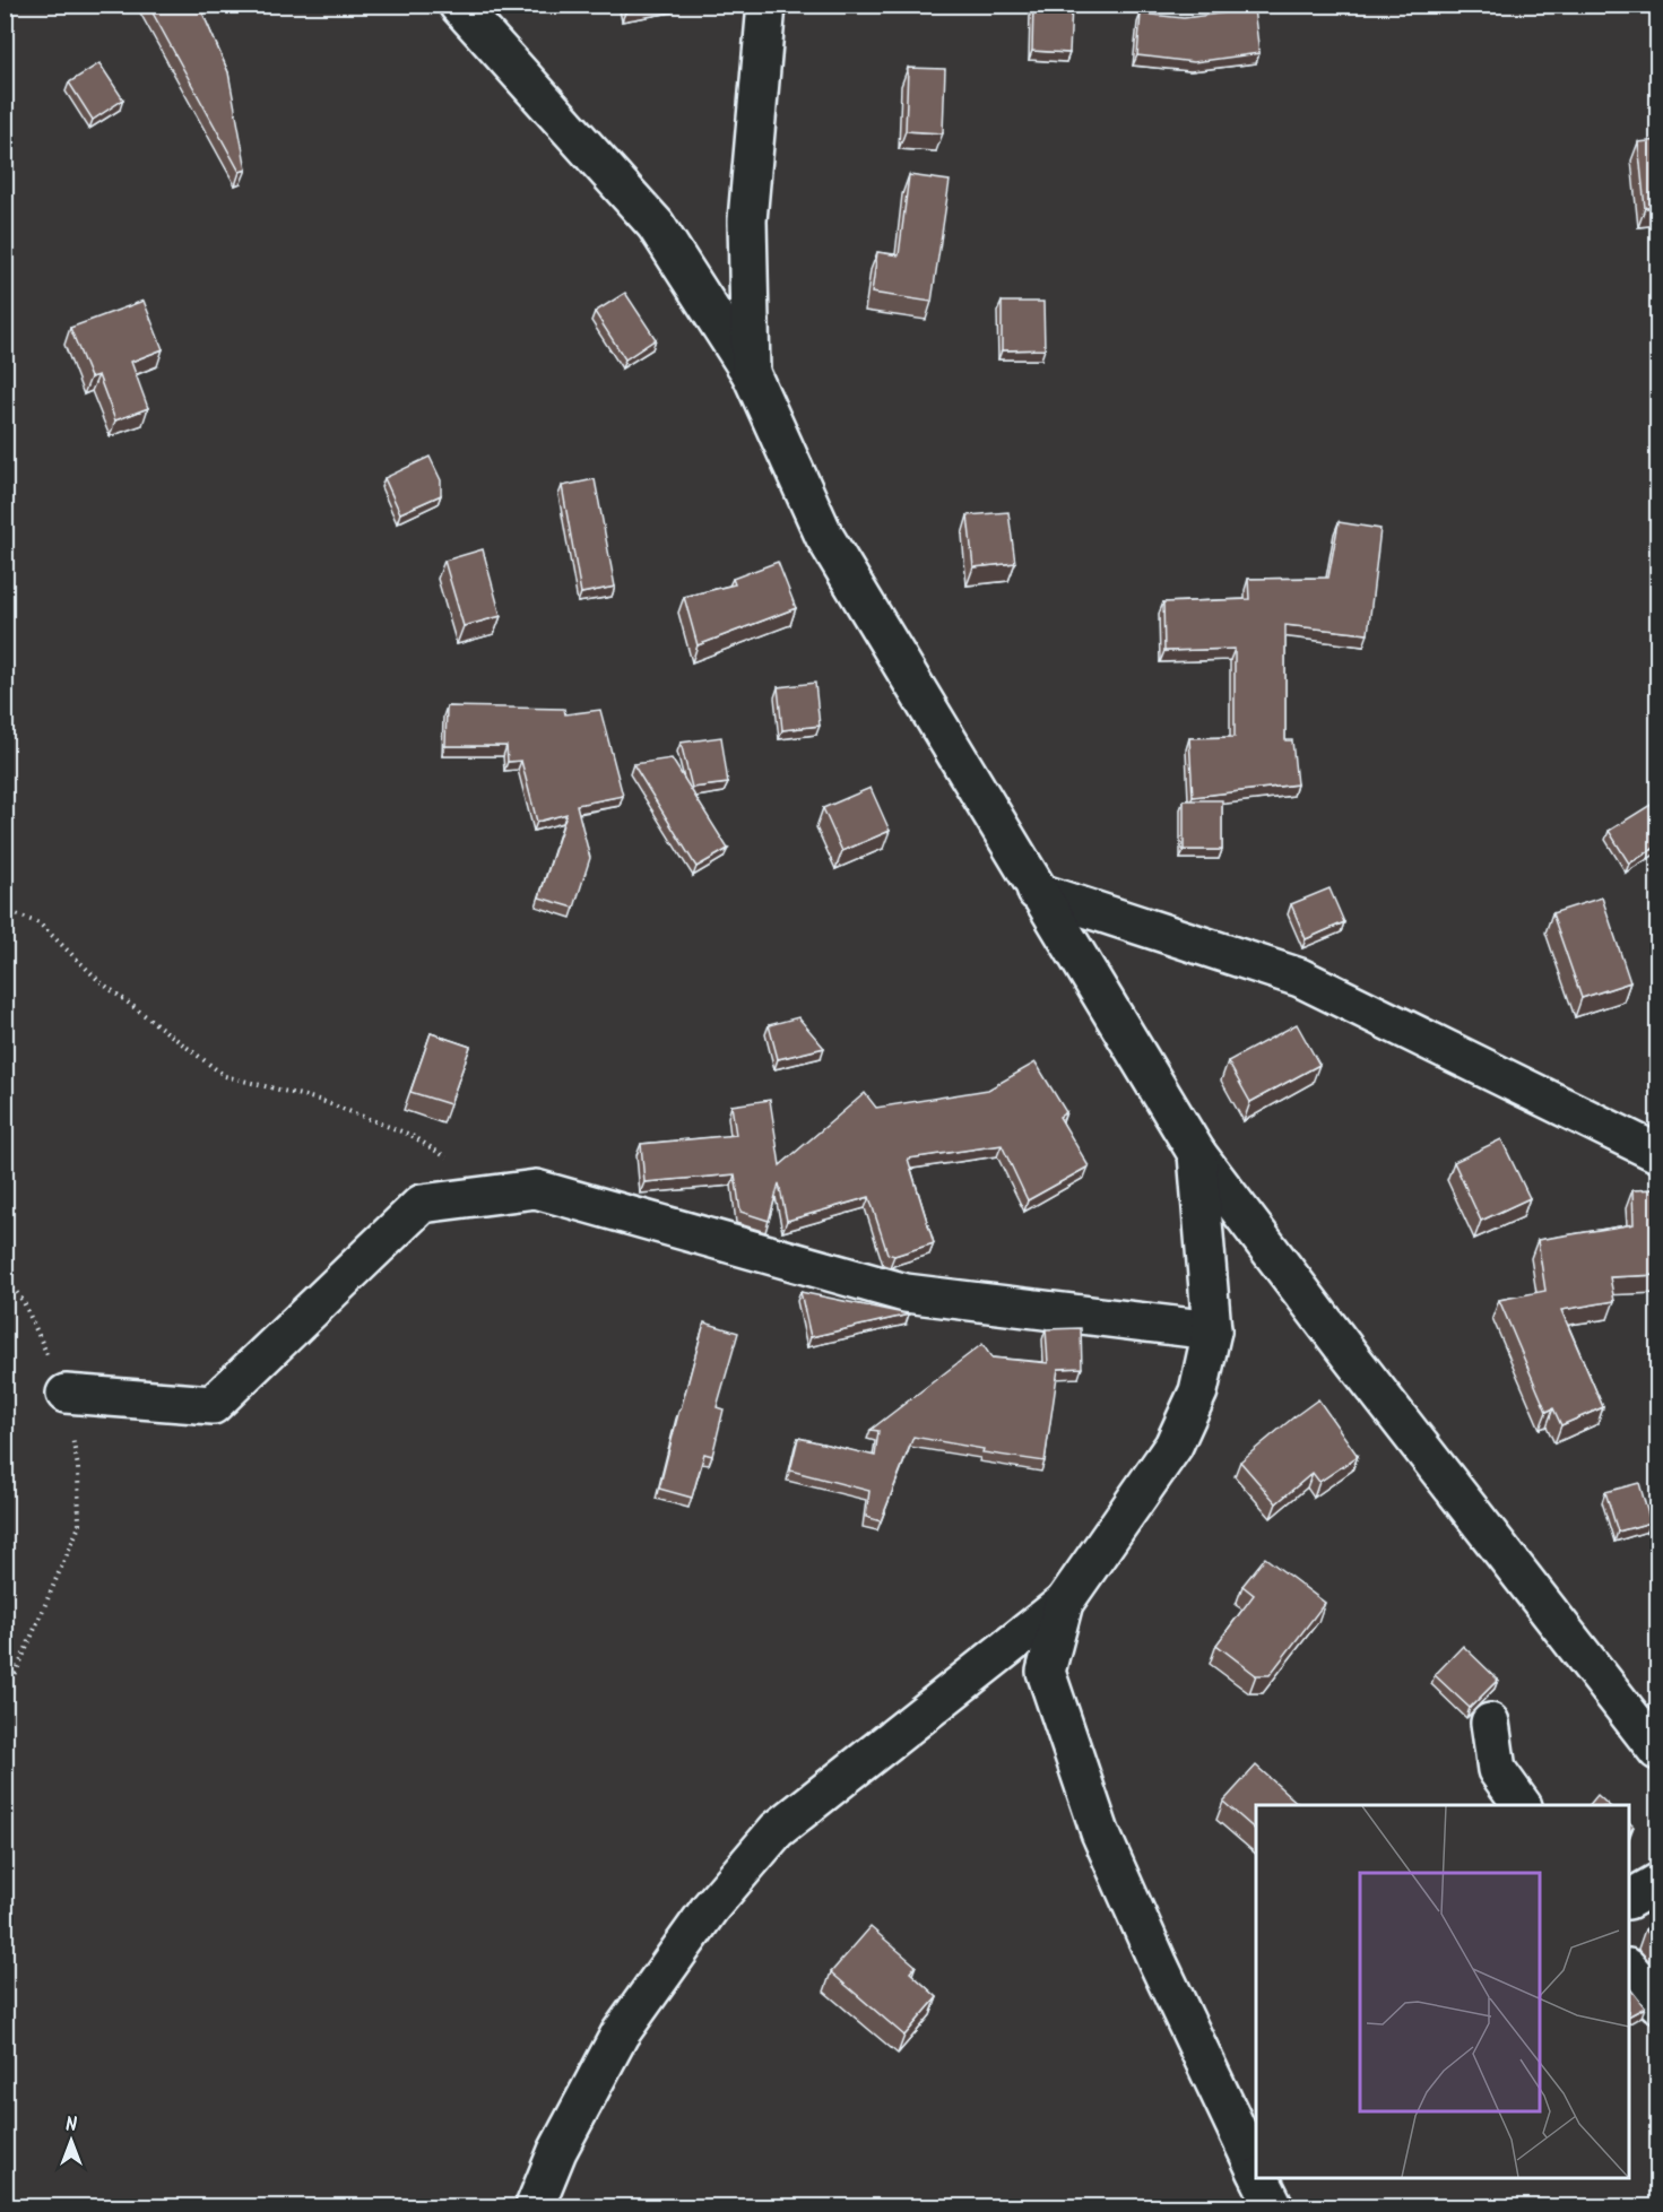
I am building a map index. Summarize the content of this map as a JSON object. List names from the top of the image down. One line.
{"north":"top"}
